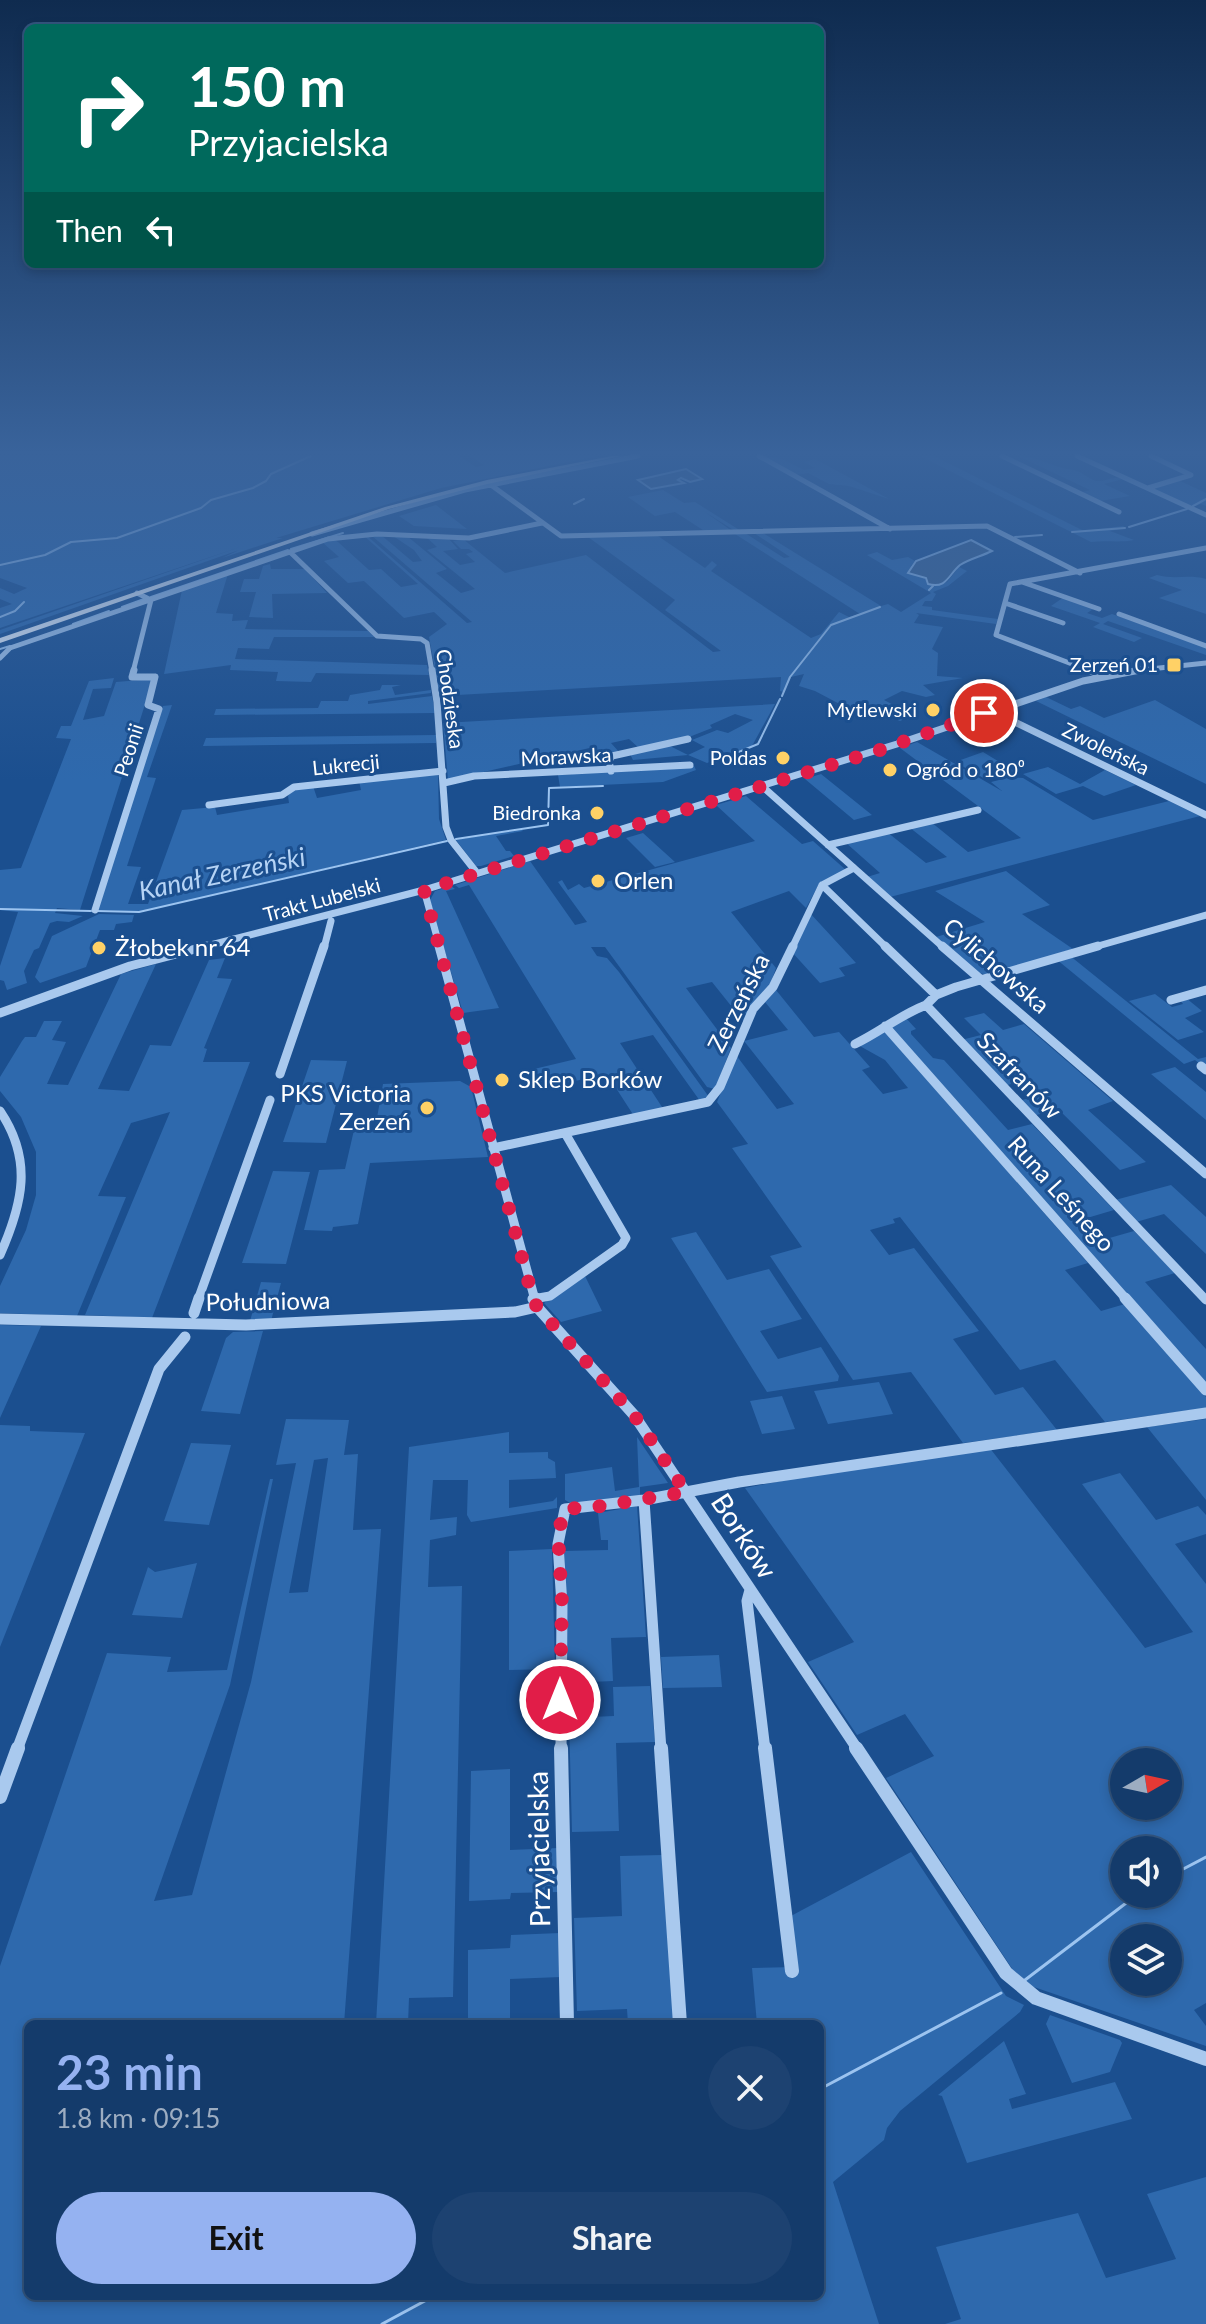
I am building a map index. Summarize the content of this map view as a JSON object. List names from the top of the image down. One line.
{"streets":{"street":["Chodzieska","Zwoleńska","Peonii","Morawska","Lukrecji","Trakt Lubelski","Cylichowska","Zerzeńska","Szafranów","Runa Leśnego","Południowa","Borków","Przyjacielska"]},"crossings":[["Chodzieska","Morawska"],["Chodzieska","Lukrecji"],["Chodzieska","Trakt Lubelski"],["Zwoleńska","Trakt Lubelski"],["Trakt Lubelski","Cylichowska"],["Trakt Lubelski","Borków"],["Zerzeńska","Południowa"],["Zerzeńska","Borków"],["Południowa","Borków"],["Borków","Przyjacielska"]],"water":["Kanał Zerzeński"],"places":{"transit":["Zerzeń 01"],"other":["Mytlewski","Poldas","Ogród o 180⁰","Biedronka","Orlen","Żłobek nr 64","Sklep Borków","PKS Victoria Zerzeń"]},"north":"right","page":{"turn":["150 m","Przyjacielska"],"then":"Then","heading":["23 min","1.8 km · 09:15"],"buttons":["Exit","Share"]}}
